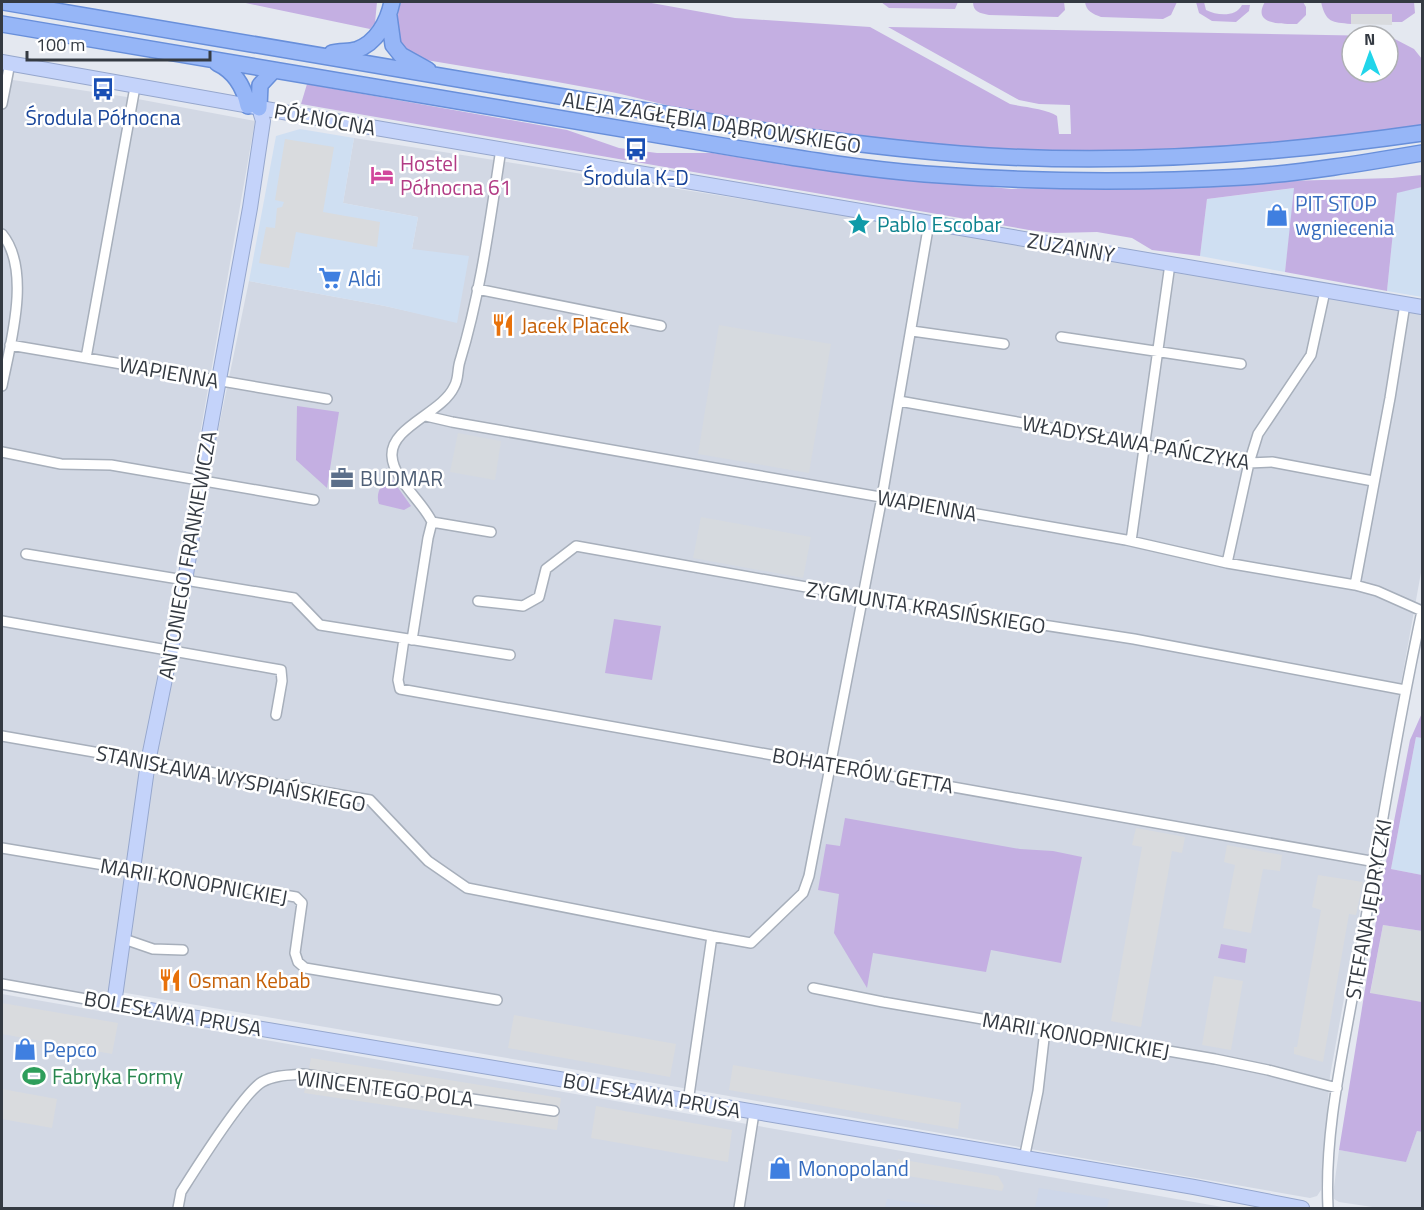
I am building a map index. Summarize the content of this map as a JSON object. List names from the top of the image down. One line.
{"streets":{"main road":["ALEJA ZAGŁĘBIA DĄBROWSKIEGO"],"street":["PÓŁNOCNA","ZUZANNY","WAPIENNA","WŁADYSŁAWA PAŃCZYKA","ANTONIEGO FRANKIEWICZA","ZYGMUNTA KRASIŃSKIEGO","BOHATERÓW GETTA","STANISŁAWA WYSPIAŃSKIEGO","MARII KONOPNICKIEJ","STEFANA JĘDRYCZKI","BOLESŁAWA PRUSA","WINCENTEGO POLA"]},"crossings":[["PÓŁNOCNA","ZUZANNY"],["PÓŁNOCNA","ANTONIEGO FRANKIEWICZA"],["WAPIENNA","ANTONIEGO FRANKIEWICZA"],["WAPIENNA","STEFANA JĘDRYCZKI"],["ANTONIEGO FRANKIEWICZA","STANISŁAWA WYSPIAŃSKIEGO"],["ANTONIEGO FRANKIEWICZA","MARII KONOPNICKIEJ"],["ANTONIEGO FRANKIEWICZA","BOLESŁAWA PRUSA"],["ZYGMUNTA KRASIŃSKIEGO","STEFANA JĘDRYCZKI"],["BOHATERÓW GETTA","STANISŁAWA WYSPIAŃSKIEGO"],["BOHATERÓW GETTA","STEFANA JĘDRYCZKI"],["MARII KONOPNICKIEJ","STEFANA JĘDRYCZKI"]],"places":{"bus stop":["Środula Północna","Środula K-D"],"hotel":["Hostel Północna 61"],"shop":["PIT STOP wgniecenia","Pepco","Monopoland"],"place":["Pablo Escobar"],"supermarket":["Aldi"],"restaurant":["Jacek Placek","Osman Kebab"],"office":["BUDMAR"],"sports":["Fabryka Formy"]},"scale_bar":"100 m","north":"top"}
